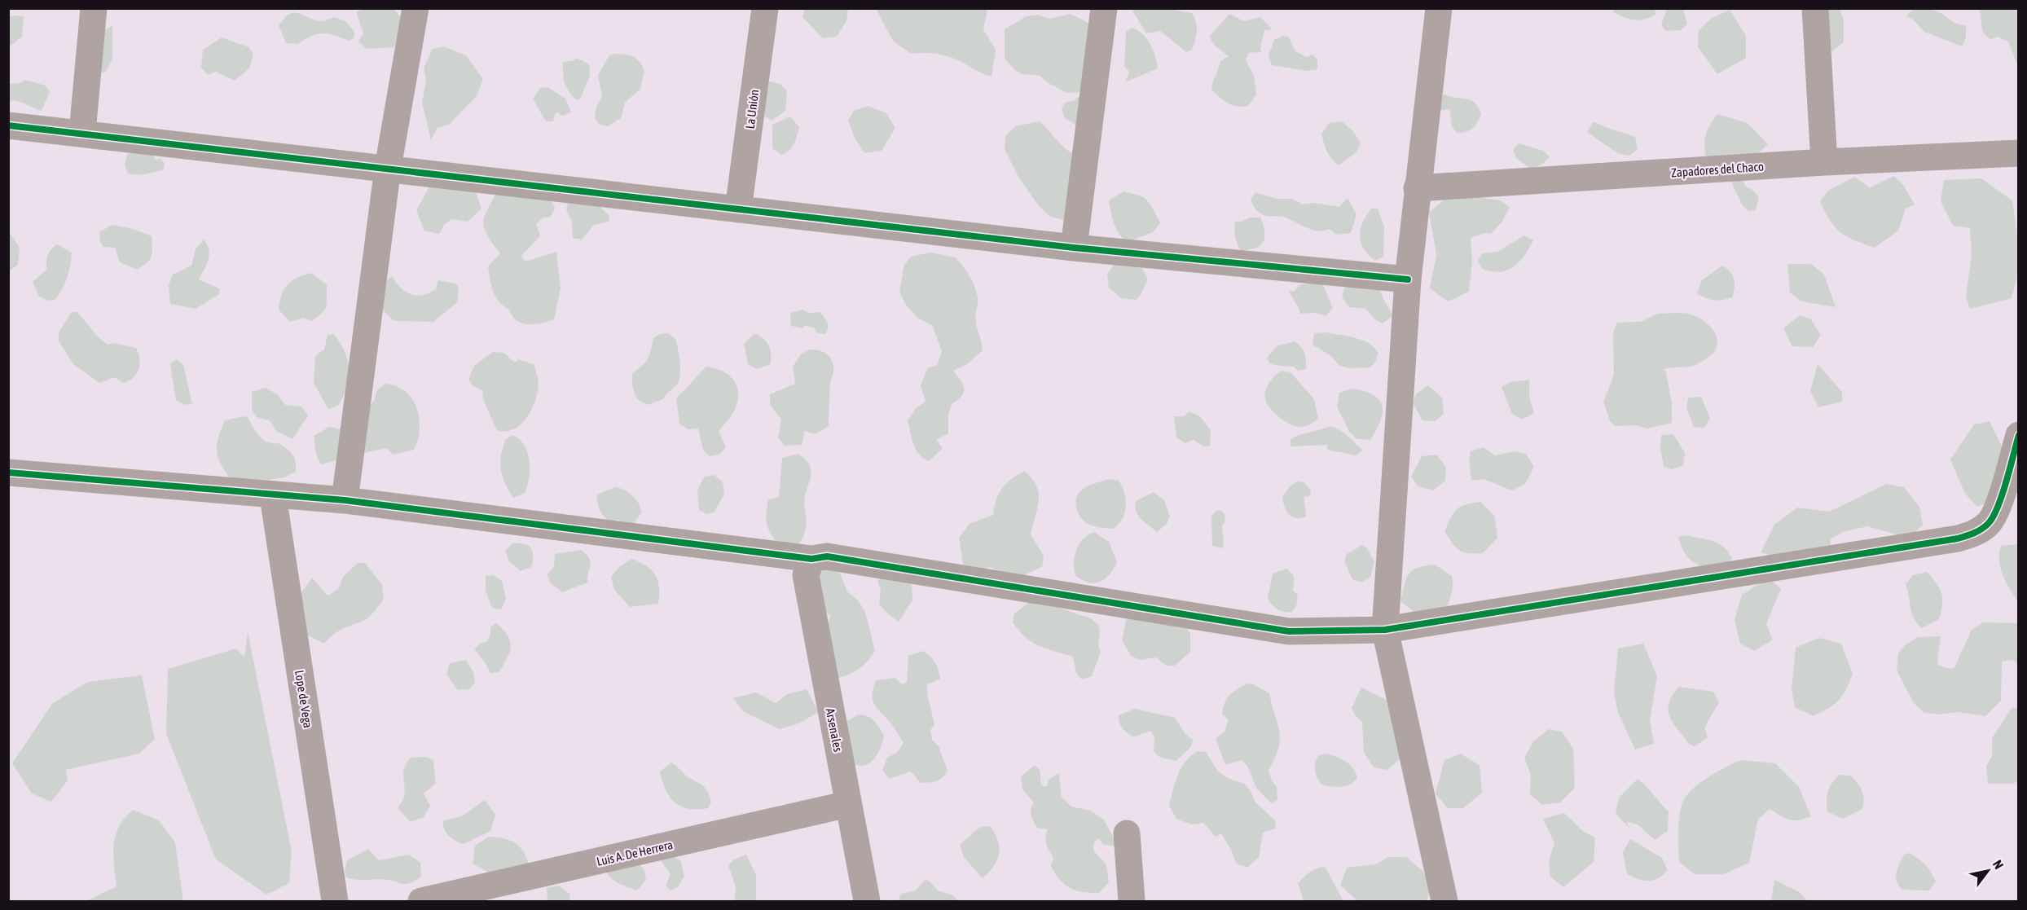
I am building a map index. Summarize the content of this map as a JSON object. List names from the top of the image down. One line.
{"streets":{"street":["La Unión","Zapadores del Chaco","Lope de Vega","Arsenales","Luis A. De Herrera"]},"crossings":[["Arsenales","Luis A. De Herrera"]],"north":"top right"}
